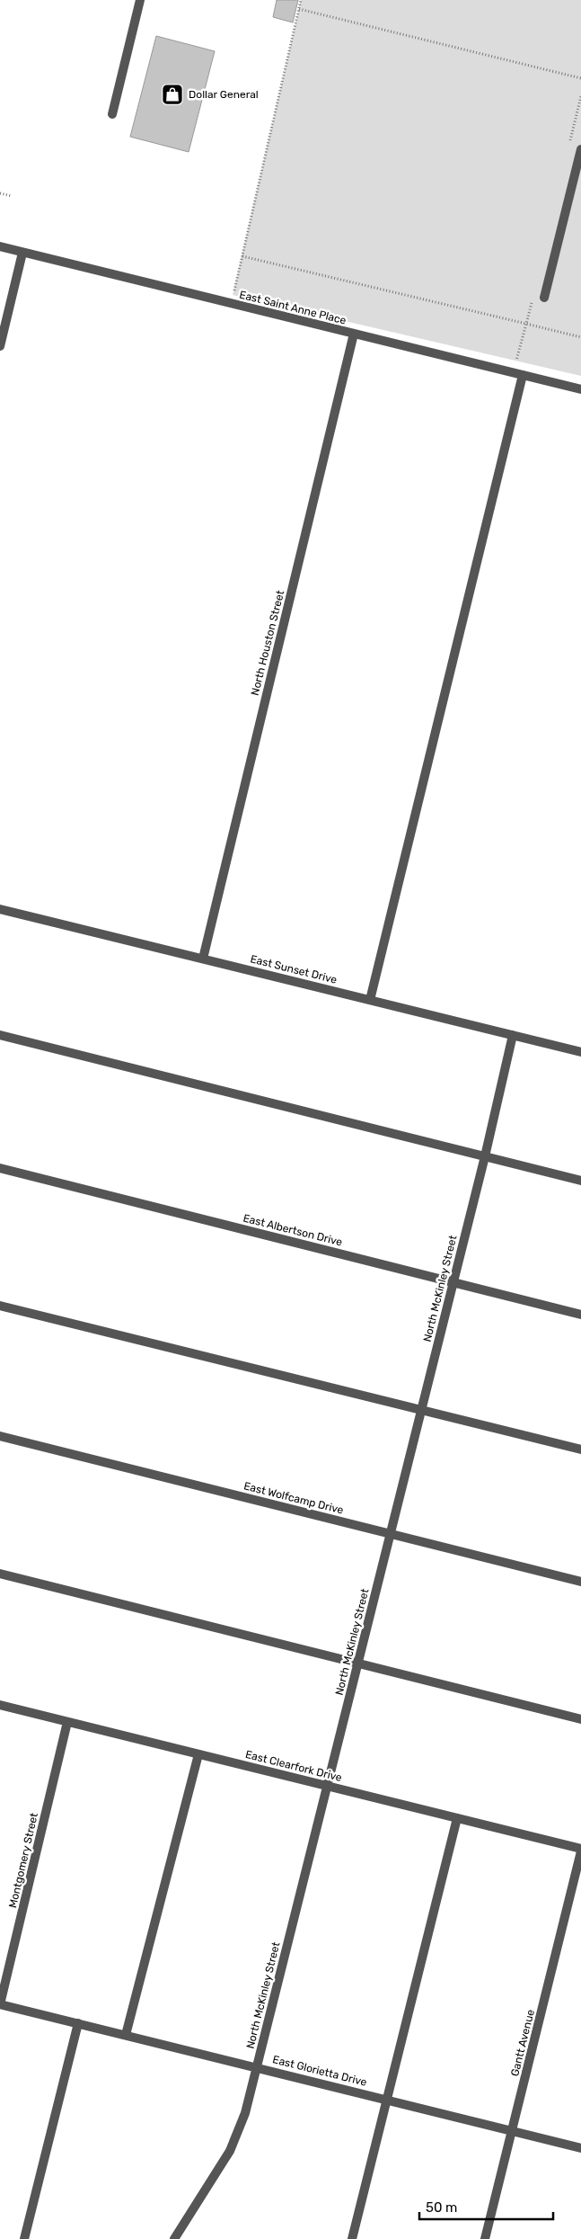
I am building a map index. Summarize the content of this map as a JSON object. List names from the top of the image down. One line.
{"streets":{"street":["East Saint Anne Place","North Houston Street","East Sunset Drive","East Albertson Drive","North McKinley Street","East Wolfcamp Drive","East Clearfork Drive","Montgomery Street","Gantt Avenue","East Glorietta Drive"]},"crossings":[["East Saint Anne Place","North Houston Street"],["North Houston Street","East Sunset Drive"],["East Sunset Drive","North McKinley Street"],["East Albertson Drive","North McKinley Street"],["North McKinley Street","East Wolfcamp Drive"],["North McKinley Street","East Clearfork Drive"],["North McKinley Street","East Glorietta Drive"],["East Clearfork Drive","Montgomery Street"],["East Clearfork Drive","Gantt Avenue"],["Montgomery Street","East Glorietta Drive"],["Gantt Avenue","East Glorietta Drive"]],"places":{"shop":["Dollar General"]},"scale_bar":"50 m"}
